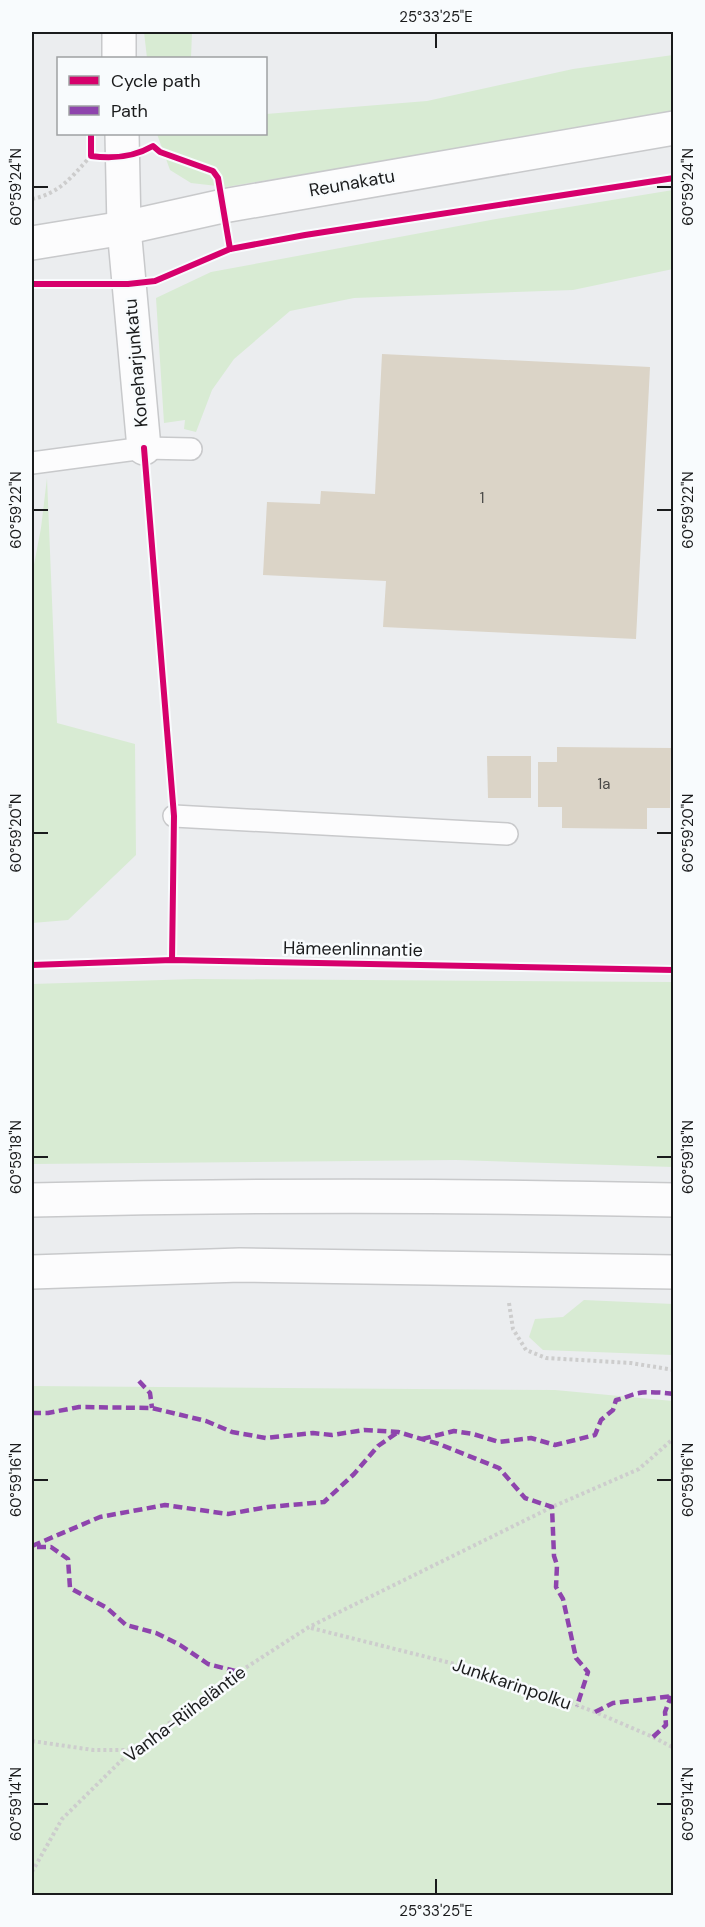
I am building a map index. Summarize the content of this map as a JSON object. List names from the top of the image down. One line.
{"streets":{"main road":["Reunakatu","Koneharjunkatu"],"path":["Junkkarinpolku","Vanha-Riiheläntie"],"cycle path":["Hämeenlinnantie"]},"crossings":[["Reunakatu","Koneharjunkatu"],["Junkkarinpolku","Vanha-Riiheläntie"]],"house_numbers":["1","1a"],"legend":["Cycle path","Path"],"coordinates":["25°33'25\"E","60°59'24\"N","60°59'22\"N","60°59'20\"N","60°59'18\"N","60°59'16\"N","60°59'14\"N"]}
